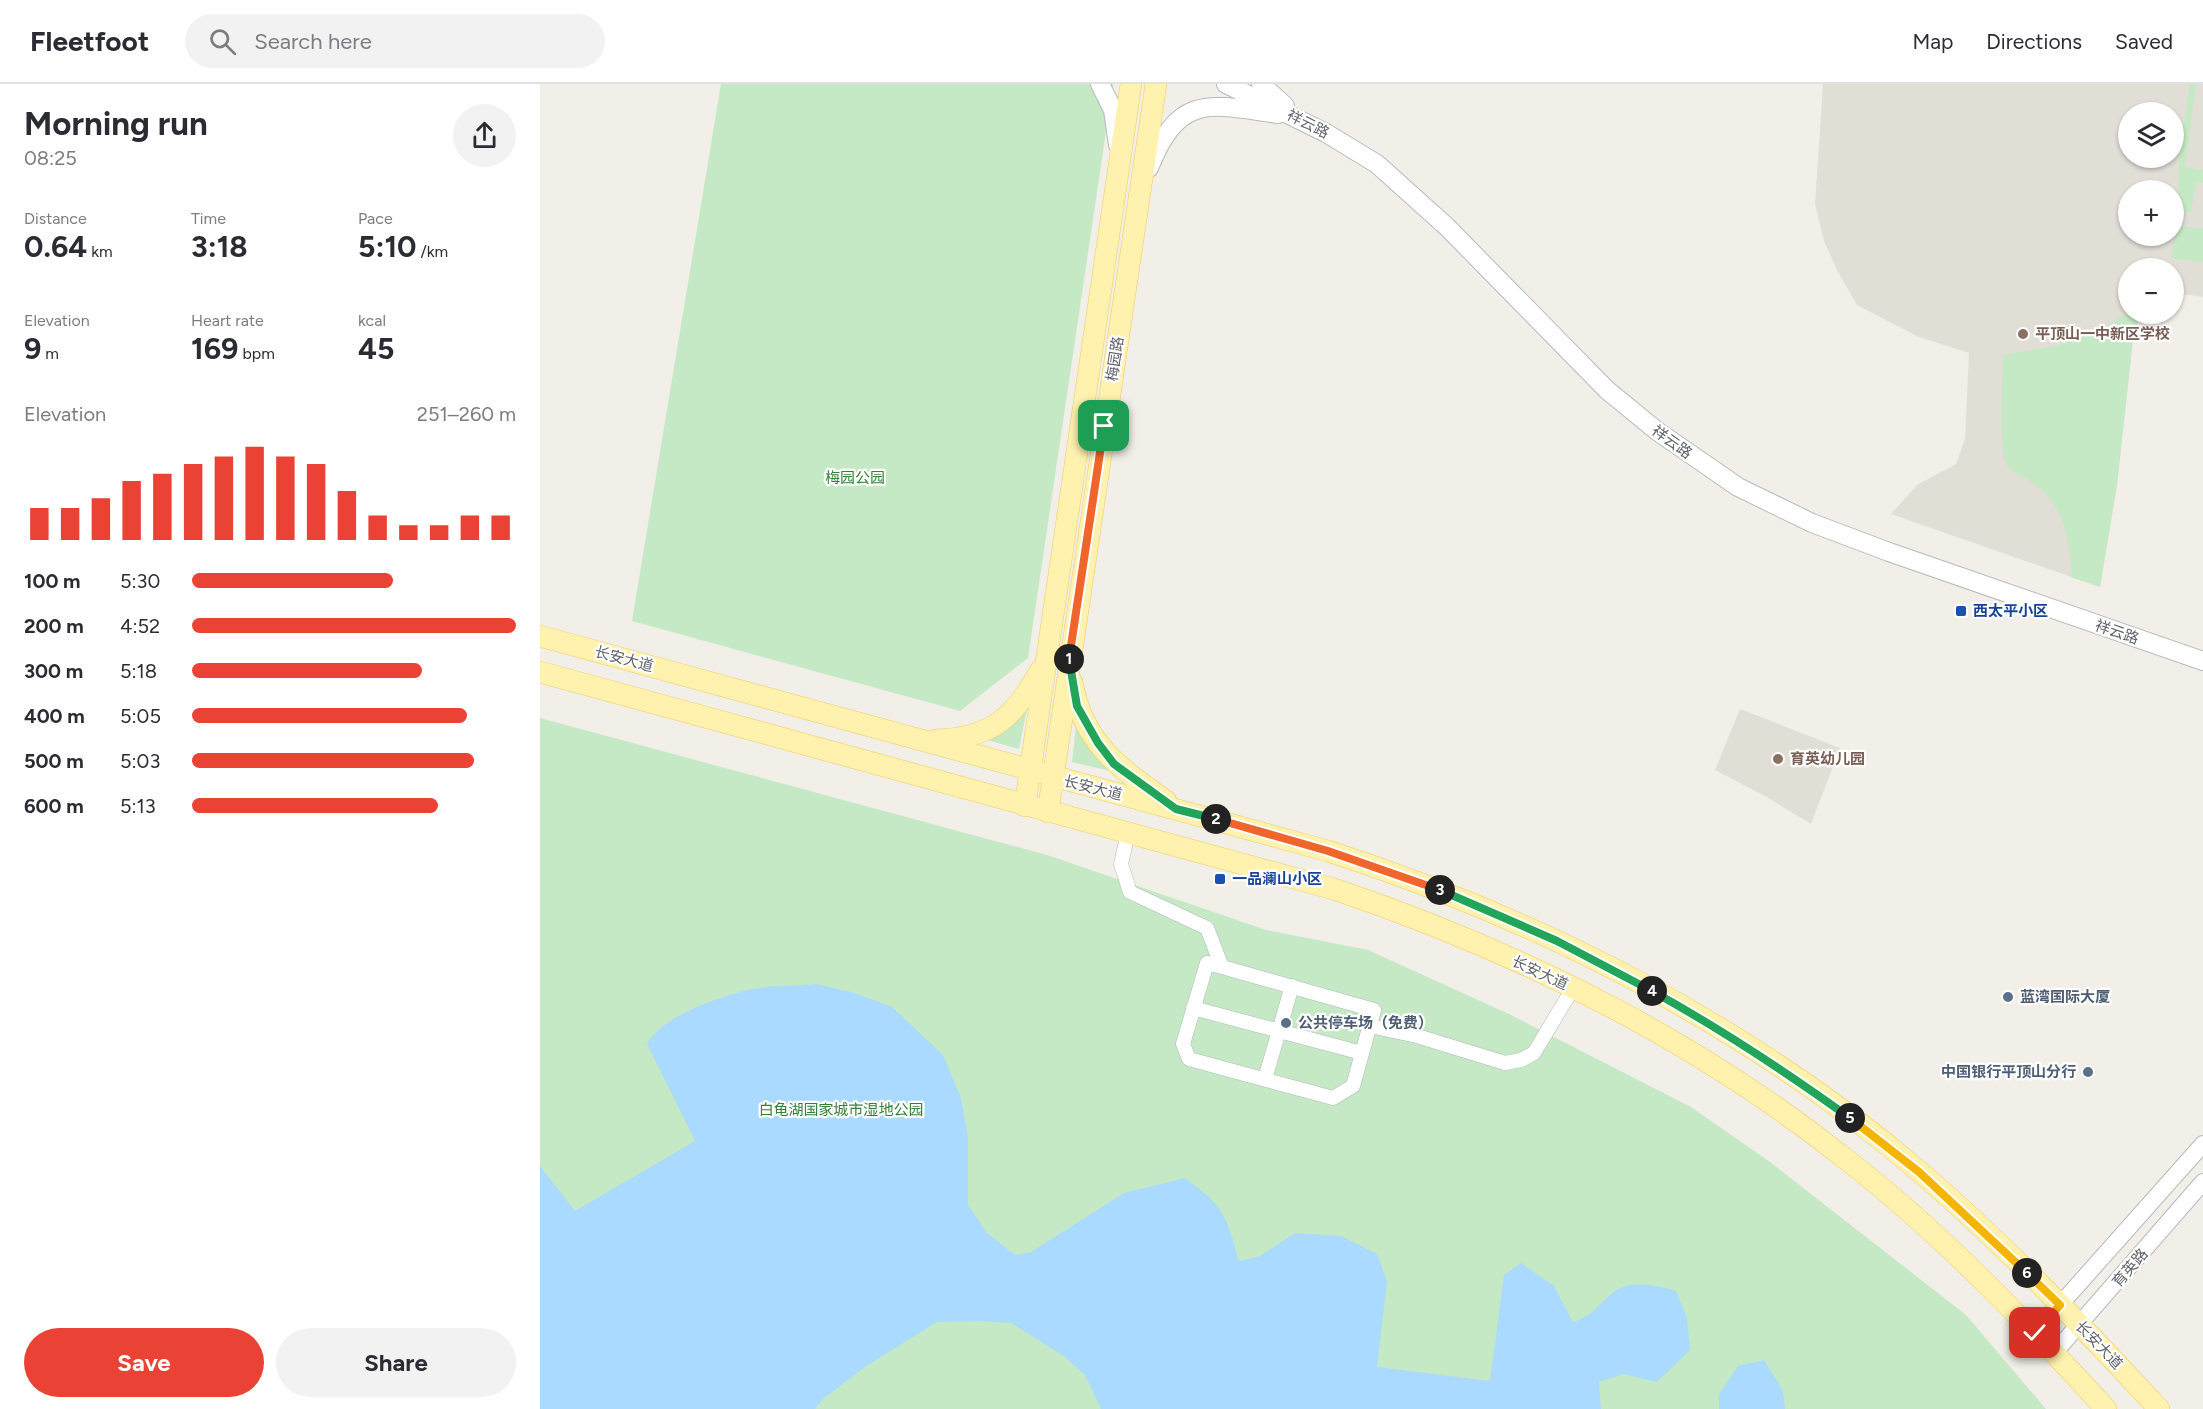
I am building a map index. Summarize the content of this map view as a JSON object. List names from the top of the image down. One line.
{"streets":{"main road":["祥云路","梅园路","长安大道"],"street":["育英路"]},"crossings":[["梅园路","长安大道"],["长安大道","育英路"]],"parks":["梅园公园","白龟湖国家城市湿地公园"],"places":{"other":["平顶山一中新区学校","育英幼儿园","蓝湾国际大厦","公共停车场（免费）","中国银行平顶山分行"],"transit":["西太平小区","一品澜山小区"]},"page":{"header":"Fleetfoot","search":"Search here","nav":["Map","Directions","Saved"],"heading":["Morning run","08:25"],"map_buttons":["+","−"],"stats":[["Distance","0.64 km"],["Time","3:18"],["Pace","5:10 /km"],["Elevation","9 m"],["Heart rate","169 bpm"],["kcal","45"]],"chart":["Elevation","251–260 m"],"list":[{"name":"100 m","note":"5:30"},{"name":"200 m","note":"4:52"},{"name":"300 m","note":"5:18"},{"name":"400 m","note":"5:05"},{"name":"500 m","note":"5:03"},{"name":"600 m","note":"5:13"}],"pins":["1","2","3","4","5","6"],"buttons":["Save","Share"]}}
